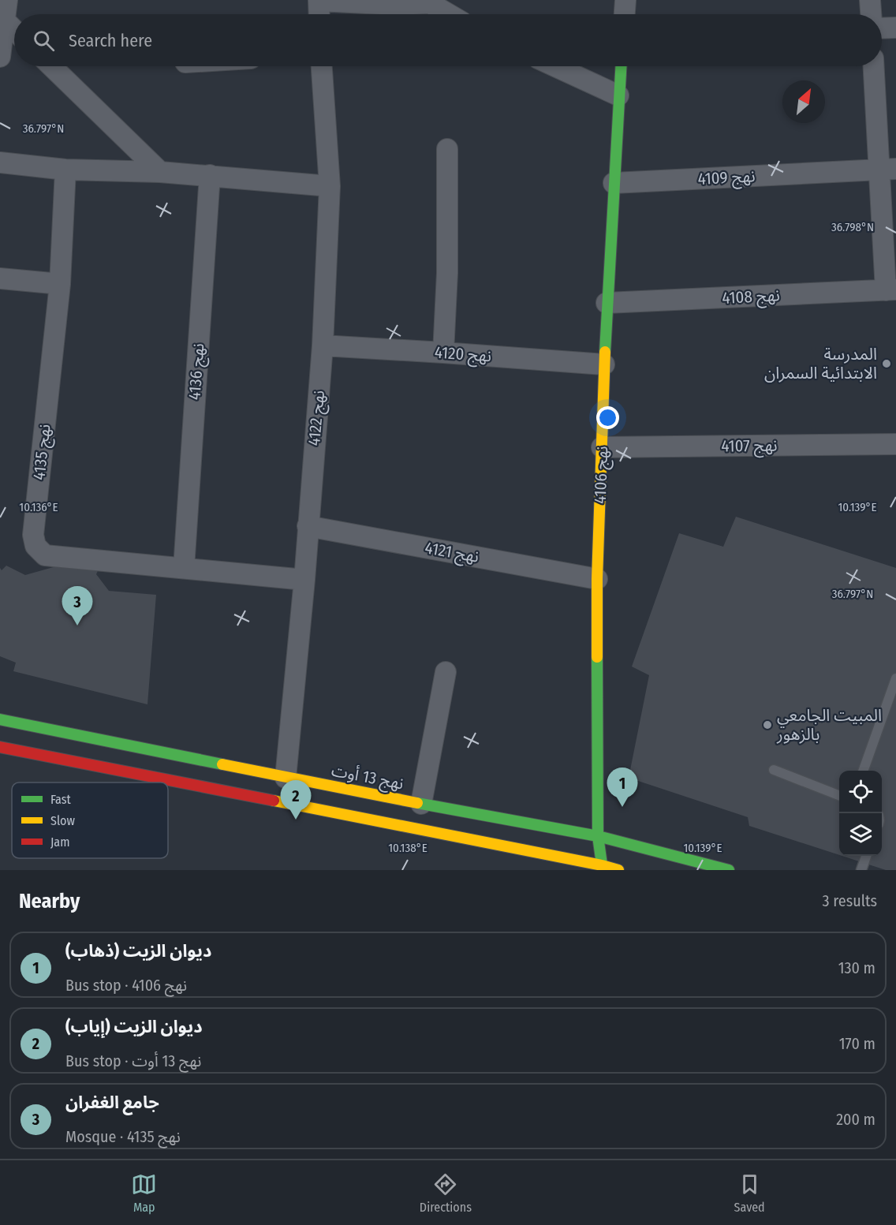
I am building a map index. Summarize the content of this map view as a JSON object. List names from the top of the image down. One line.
{"streets":{"main road":["نهج 4106","نهج 13 أوت"],"street":["نهج 4109","نهج 4108","نهج 4120","نهج 4136","نهج 4122","نهج 4107","نهج 4135","نهج 4121"]},"crossings":[["نهج 4109","نهج 4106"],["نهج 4108","نهج 4106"],["نهج 4120","نهج 4122"],["نهج 4120","نهج 4106"],["نهج 4136","نهج 4135"],["نهج 4122","نهج 4135"],["نهج 4122","نهج 4121"],["نهج 4122","نهج 13 أوت"],["نهج 4107","نهج 4106"],["نهج 4106","نهج 4121"],["نهج 4106","نهج 13 أوت"]],"places":["المدرسة الابتدائية السمران","المبيت الجامعي بالزهور"],"legend":["Fast","Slow","Jam"],"north":"top right","page":{"search":"Search here","pins":["3","1","2"],"heading":["Nearby","3 results"],"list":[{"mark":"1","name":"ديوان الزيت (ذهاب)","note":"Bus stop · نهج 4106","value":"130 m"},{"mark":"2","name":"ديوان الزيت (إياب)","note":"Bus stop · نهج 13 أوت","value":"170 m"},{"mark":"3","name":"جامع الغفران","note":"Mosque · نهج 4135","value":"200 m"}],"nav":["Map","Directions","Saved"]},"coordinates":["36.797°N","36.798°N","10.139°E","10.136°E","10.138°E"]}
